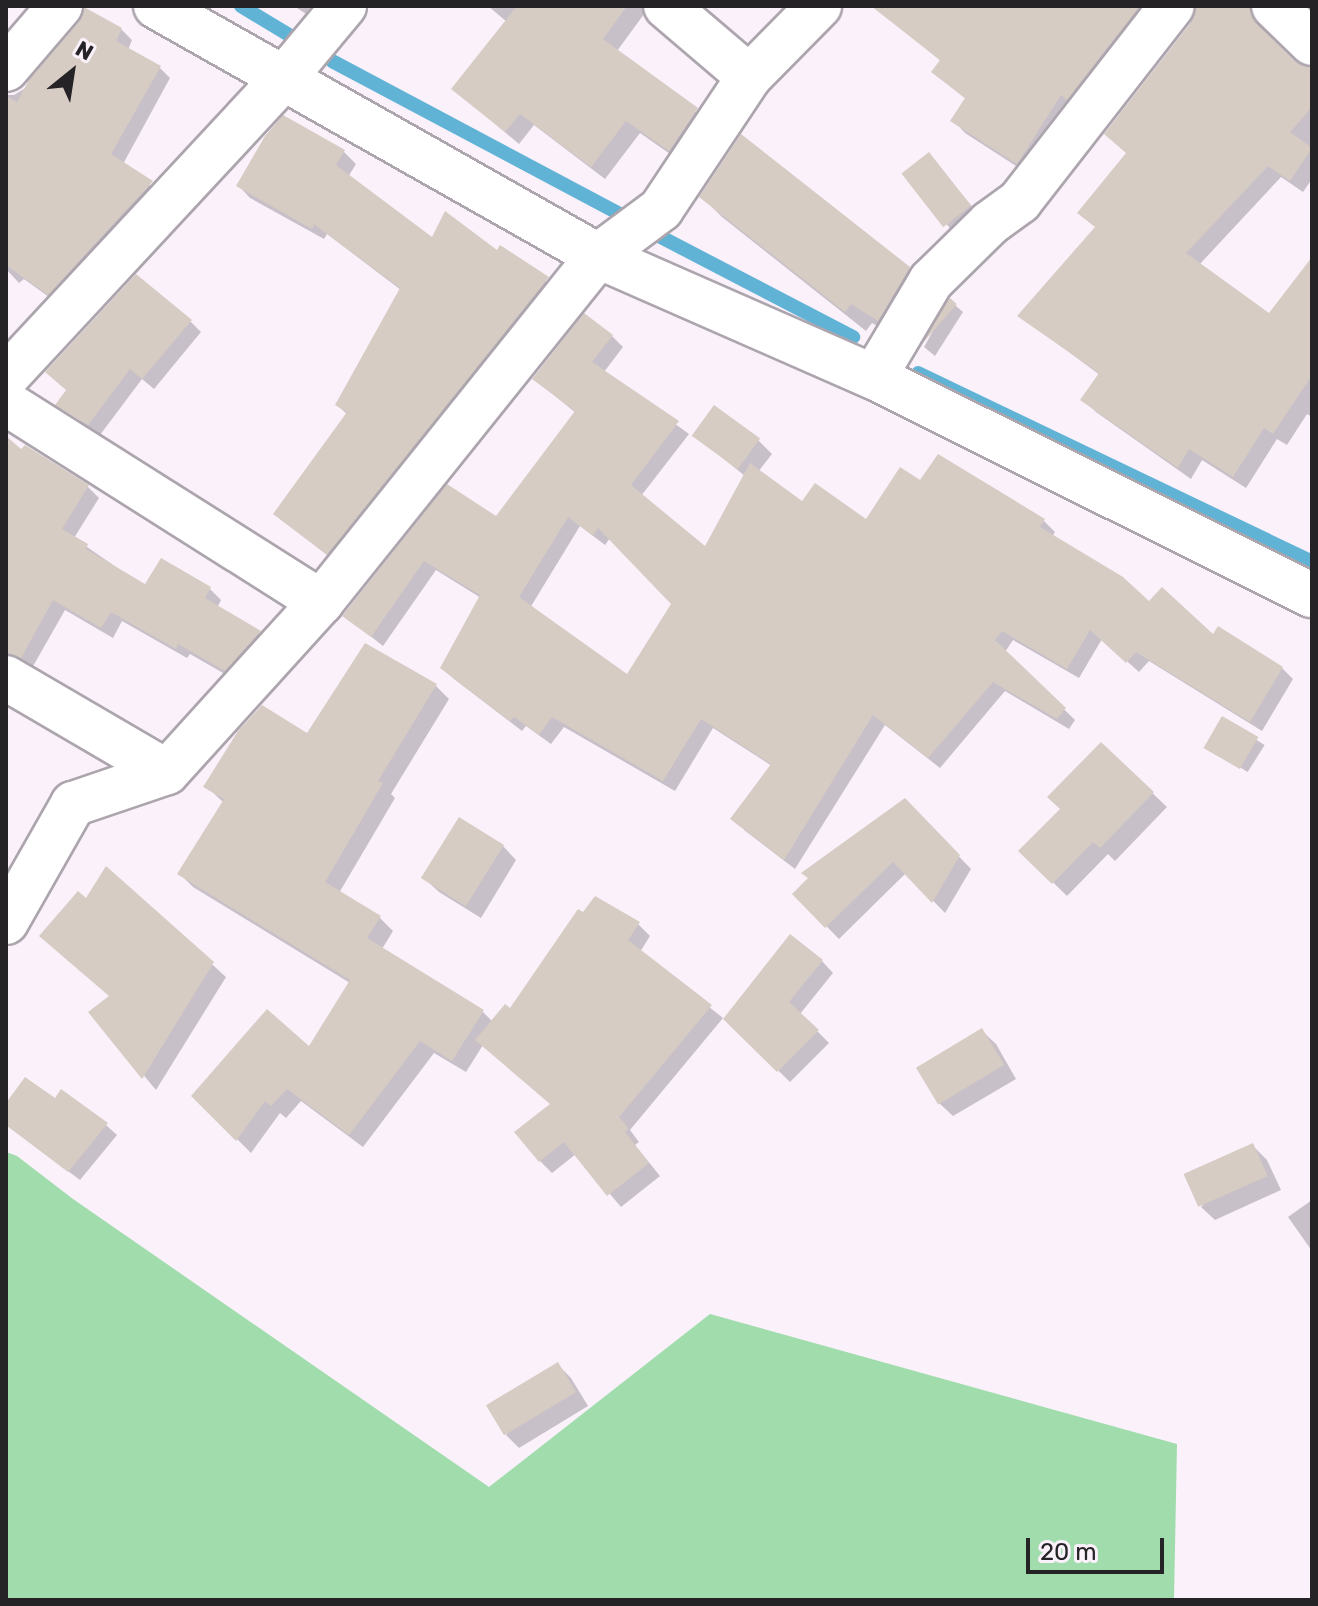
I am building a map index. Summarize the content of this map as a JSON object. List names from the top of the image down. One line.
{"scale_bar":"20 m","north":"top right"}
